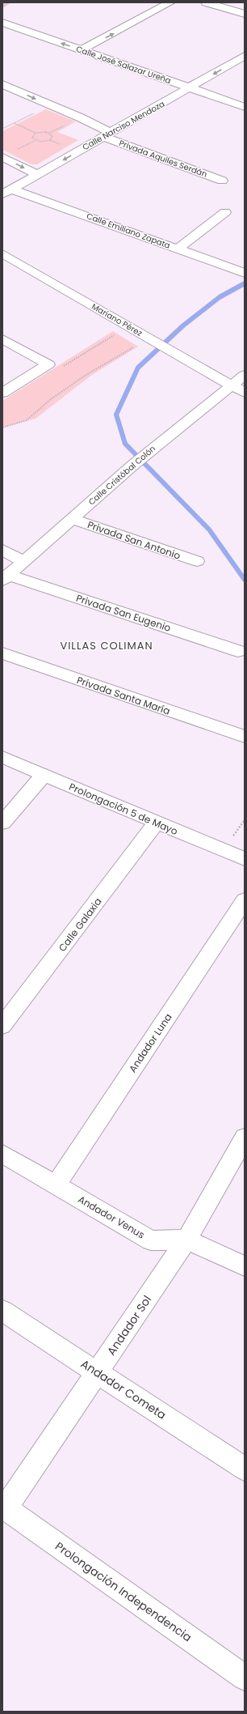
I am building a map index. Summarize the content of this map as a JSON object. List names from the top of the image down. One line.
{"streets":{"street":["Calle José Salazar Ureña","Calle Narciso Mendoza","Privada Aquiles Serdán","Calle Emiliano Zapata","Mariano Pérez","Calle Cristóbal Colón","Privada San Antonio","Privada San Eugenio","Privada Santa María","Prolongación 5 de Mayo","Calle Galaxia","Andador Luna","Andador Venus","Andador Sol","Andador Cometa","Prolongación Independencia"]},"crossings":[["Calle José Salazar Ureña","Calle Narciso Mendoza"],["Calle Narciso Mendoza","Privada Aquiles Serdán"],["Calle Narciso Mendoza","Calle Emiliano Zapata"],["Mariano Pérez","Calle Cristóbal Colón"],["Calle Cristóbal Colón","Privada San Antonio"],["Calle Cristóbal Colón","Privada San Eugenio"],["Prolongación 5 de Mayo","Calle Galaxia"],["Andador Luna","Andador Venus"],["Andador Venus","Andador Sol"],["Andador Sol","Andador Cometa"],["Andador Sol","Prolongación Independencia"]],"one_way":["Calle Narciso Mendoza"],"districts":["VILLAS COLIMAN"]}
